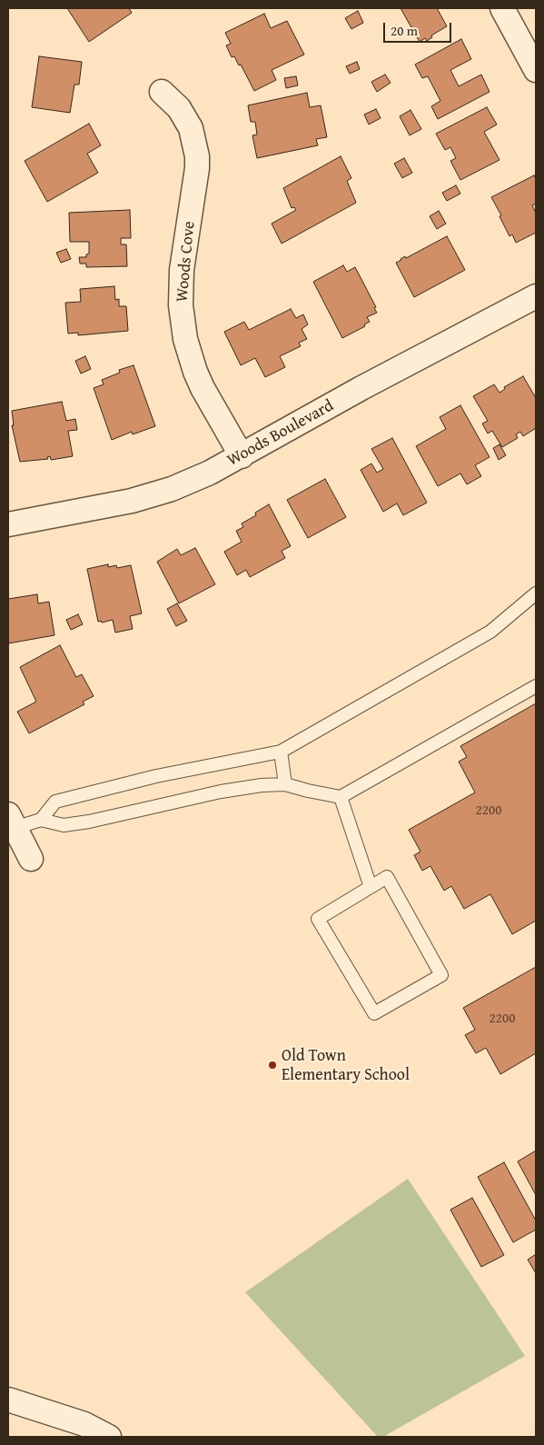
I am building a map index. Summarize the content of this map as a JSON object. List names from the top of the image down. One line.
{"streets":{"street":["Woods Cove","Woods Boulevard"]},"crossings":[["Woods Cove","Woods Boulevard"]],"places":["Old Town Elementary School"],"house_numbers":["2200","2200"],"scale_bar":"20 m"}
